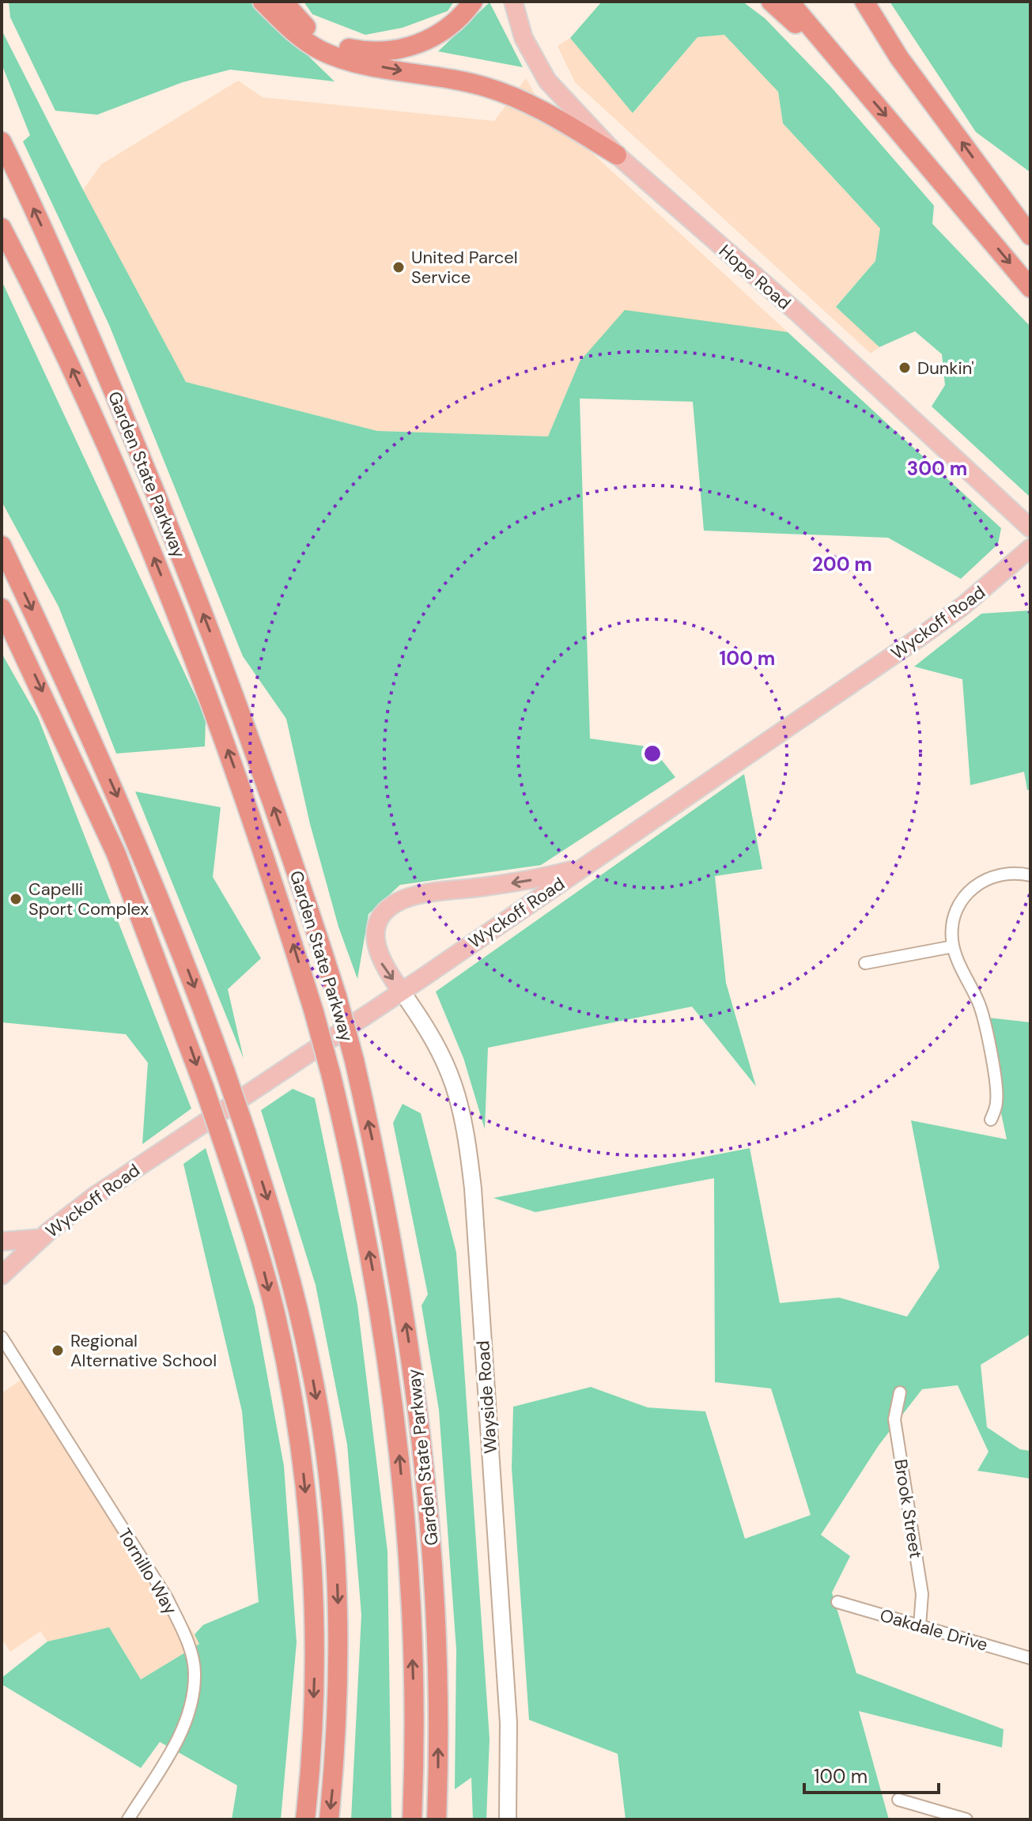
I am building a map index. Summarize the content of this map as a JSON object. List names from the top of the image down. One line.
{"streets":{"highway":["Garden State Parkway"],"main road":["Hope Road","Wyckoff Road"],"street":["Wayside Road","Brook Street","Tornillo Way","Oakdale Drive"]},"crossings":[["Wyckoff Road","Wayside Road"],["Brook Street","Oakdale Drive"]],"places":["United Parcel Service","Dunkin'","Capelli Sport Complex","Regional Alternative School"],"scale_bar":"100 m","rings":["300 m","200 m","100 m"]}
